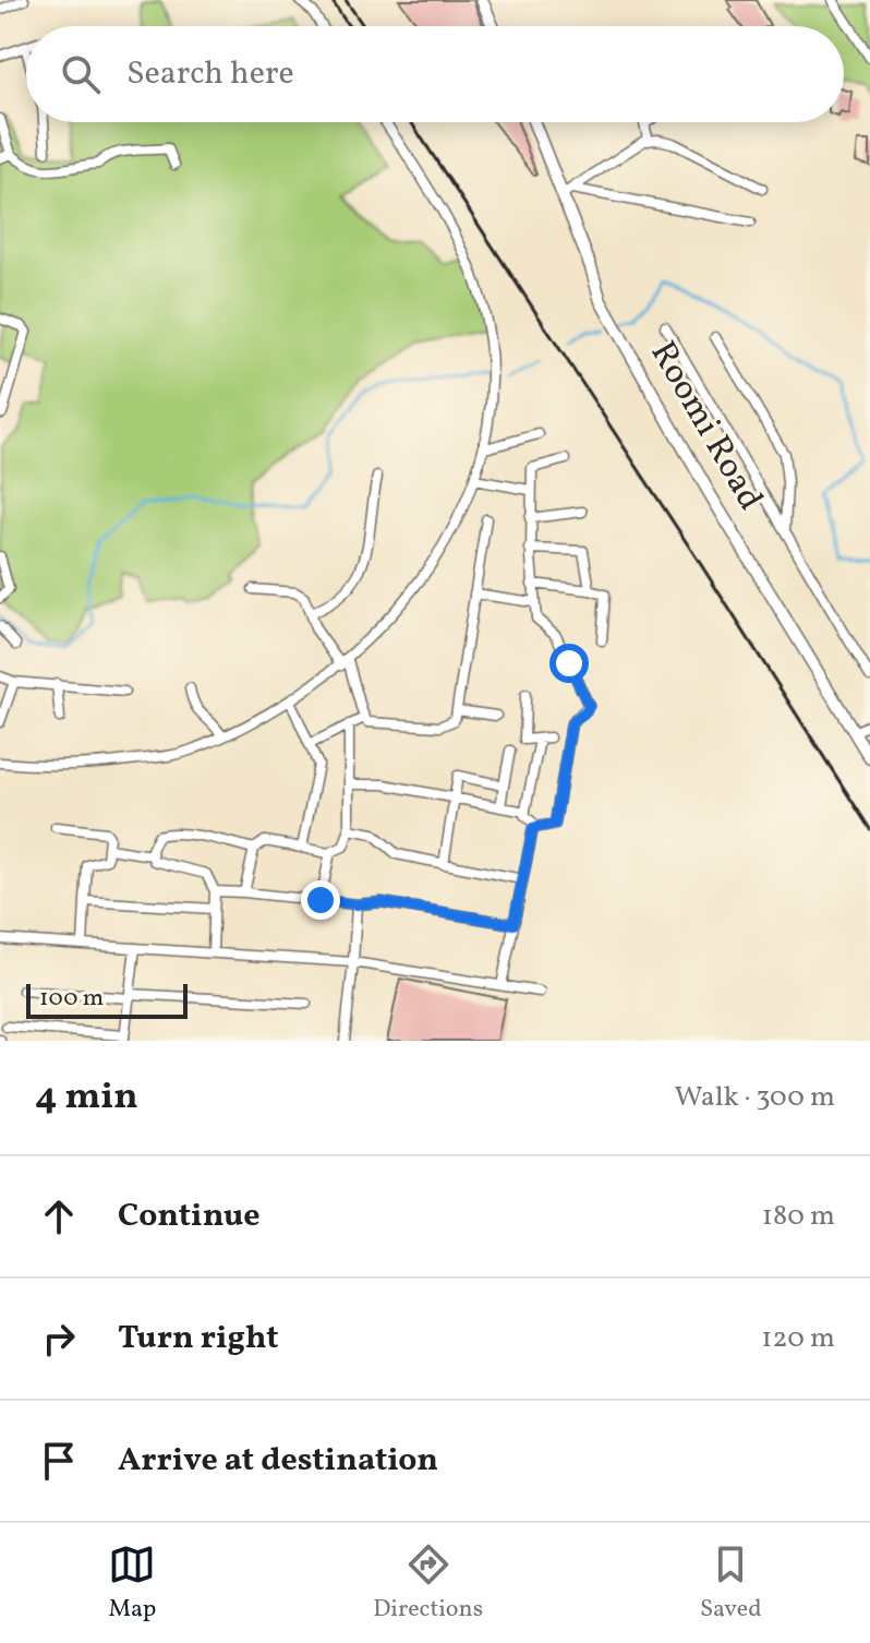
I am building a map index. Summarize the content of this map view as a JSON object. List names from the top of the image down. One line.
{"streets":{"street":["Roomi Road"]},"scale_bar":"100 m","page":{"search":"Search here","scale":"100 m","heading":["4 min","Walk · 300 m"],"list":[["Continue","180 m"],["Turn right","120 m"],"Arrive at destination"],"nav":["Map","Directions","Saved"]}}
